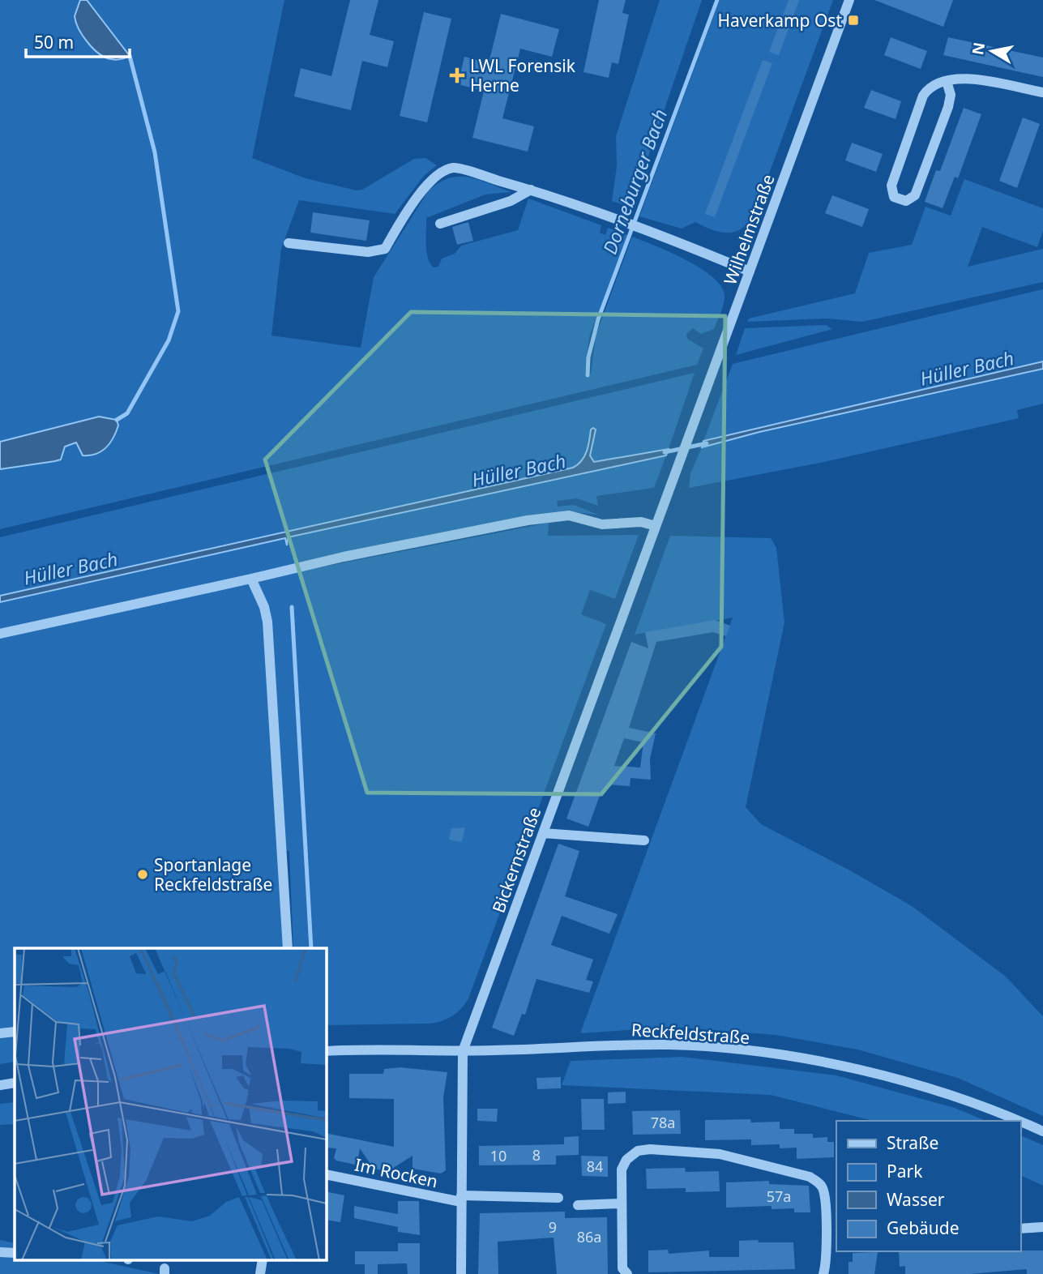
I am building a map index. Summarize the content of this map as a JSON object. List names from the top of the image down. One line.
{"streets":{"street":["Wilhelmstraße","Bickernstraße","Reckfeldstraße","Im Rocken"]},"crossings":[["Wilhelmstraße","Bickernstraße"],["Bickernstraße","Reckfeldstraße"],["Bickernstraße","Im Rocken"]],"water":["Dorneburger Bach","Hüller Bach"],"places":{"transit":["Haverkamp Ost"],"health":["LWL Forensik Herne"],"other":["Sportanlage Reckfeldstraße"]},"house_numbers":["78a","8","10","84","57a","9","86a"],"legend":["Straße","Park","Wasser","Gebäude"],"scale_bar":"50 m","north":"left"}
